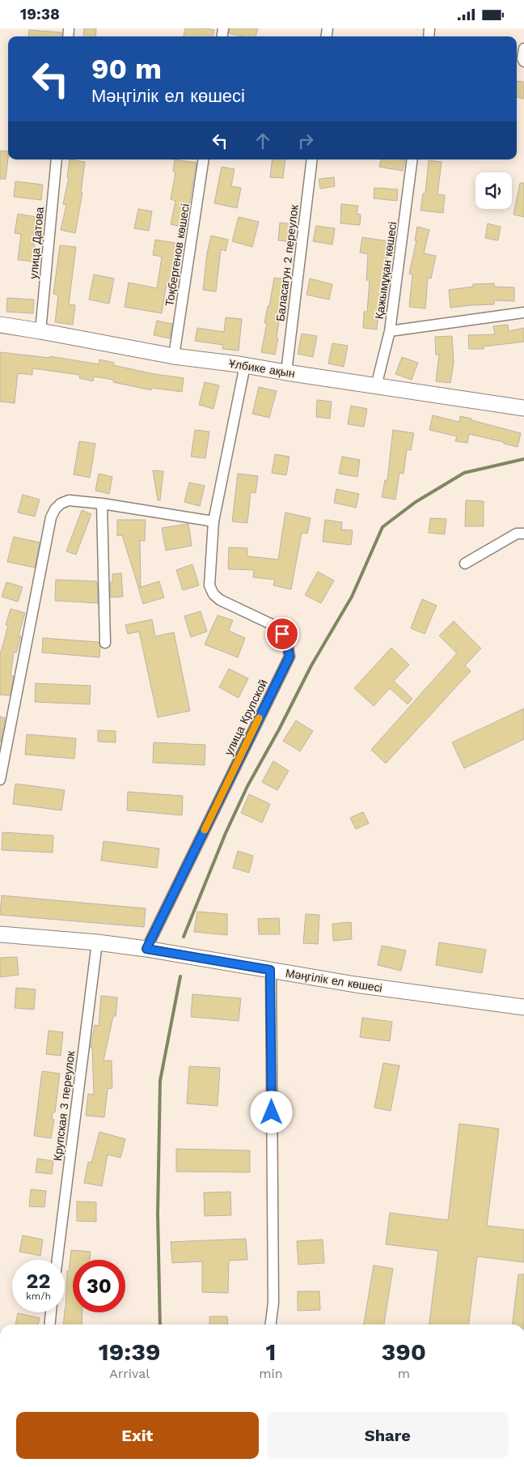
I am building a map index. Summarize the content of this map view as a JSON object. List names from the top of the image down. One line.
{"streets":{"street":["улица Датова","Тоқбергенов көшесі","Баласагун 2 переулок","Қажымұқан көшесі","Ұлбике ақын","улица Крупской","Мәңгілік ел көшесі","Крупская 3 переулок"]},"crossings":[["улица Датова","Ұлбике ақын"],["Тоқбергенов көшесі","Ұлбике ақын"],["Баласагун 2 переулок","Ұлбике ақын"],["Қажымұқан көшесі","Ұлбике ақын"],["Ұлбике ақын","улица Крупской"],["улица Крупской","Мәңгілік ел көшесі"],["Мәңгілік ел көшесі","Крупская 3 переулок"]],"page":{"status":"19:38","turn":["90 m","Мәңгілік ел көшесі"],"speed":"22 km/h","limit":"30","eta":["19:39","Arrival","1","min","390","m"],"buttons":["Exit","Share"]}}
